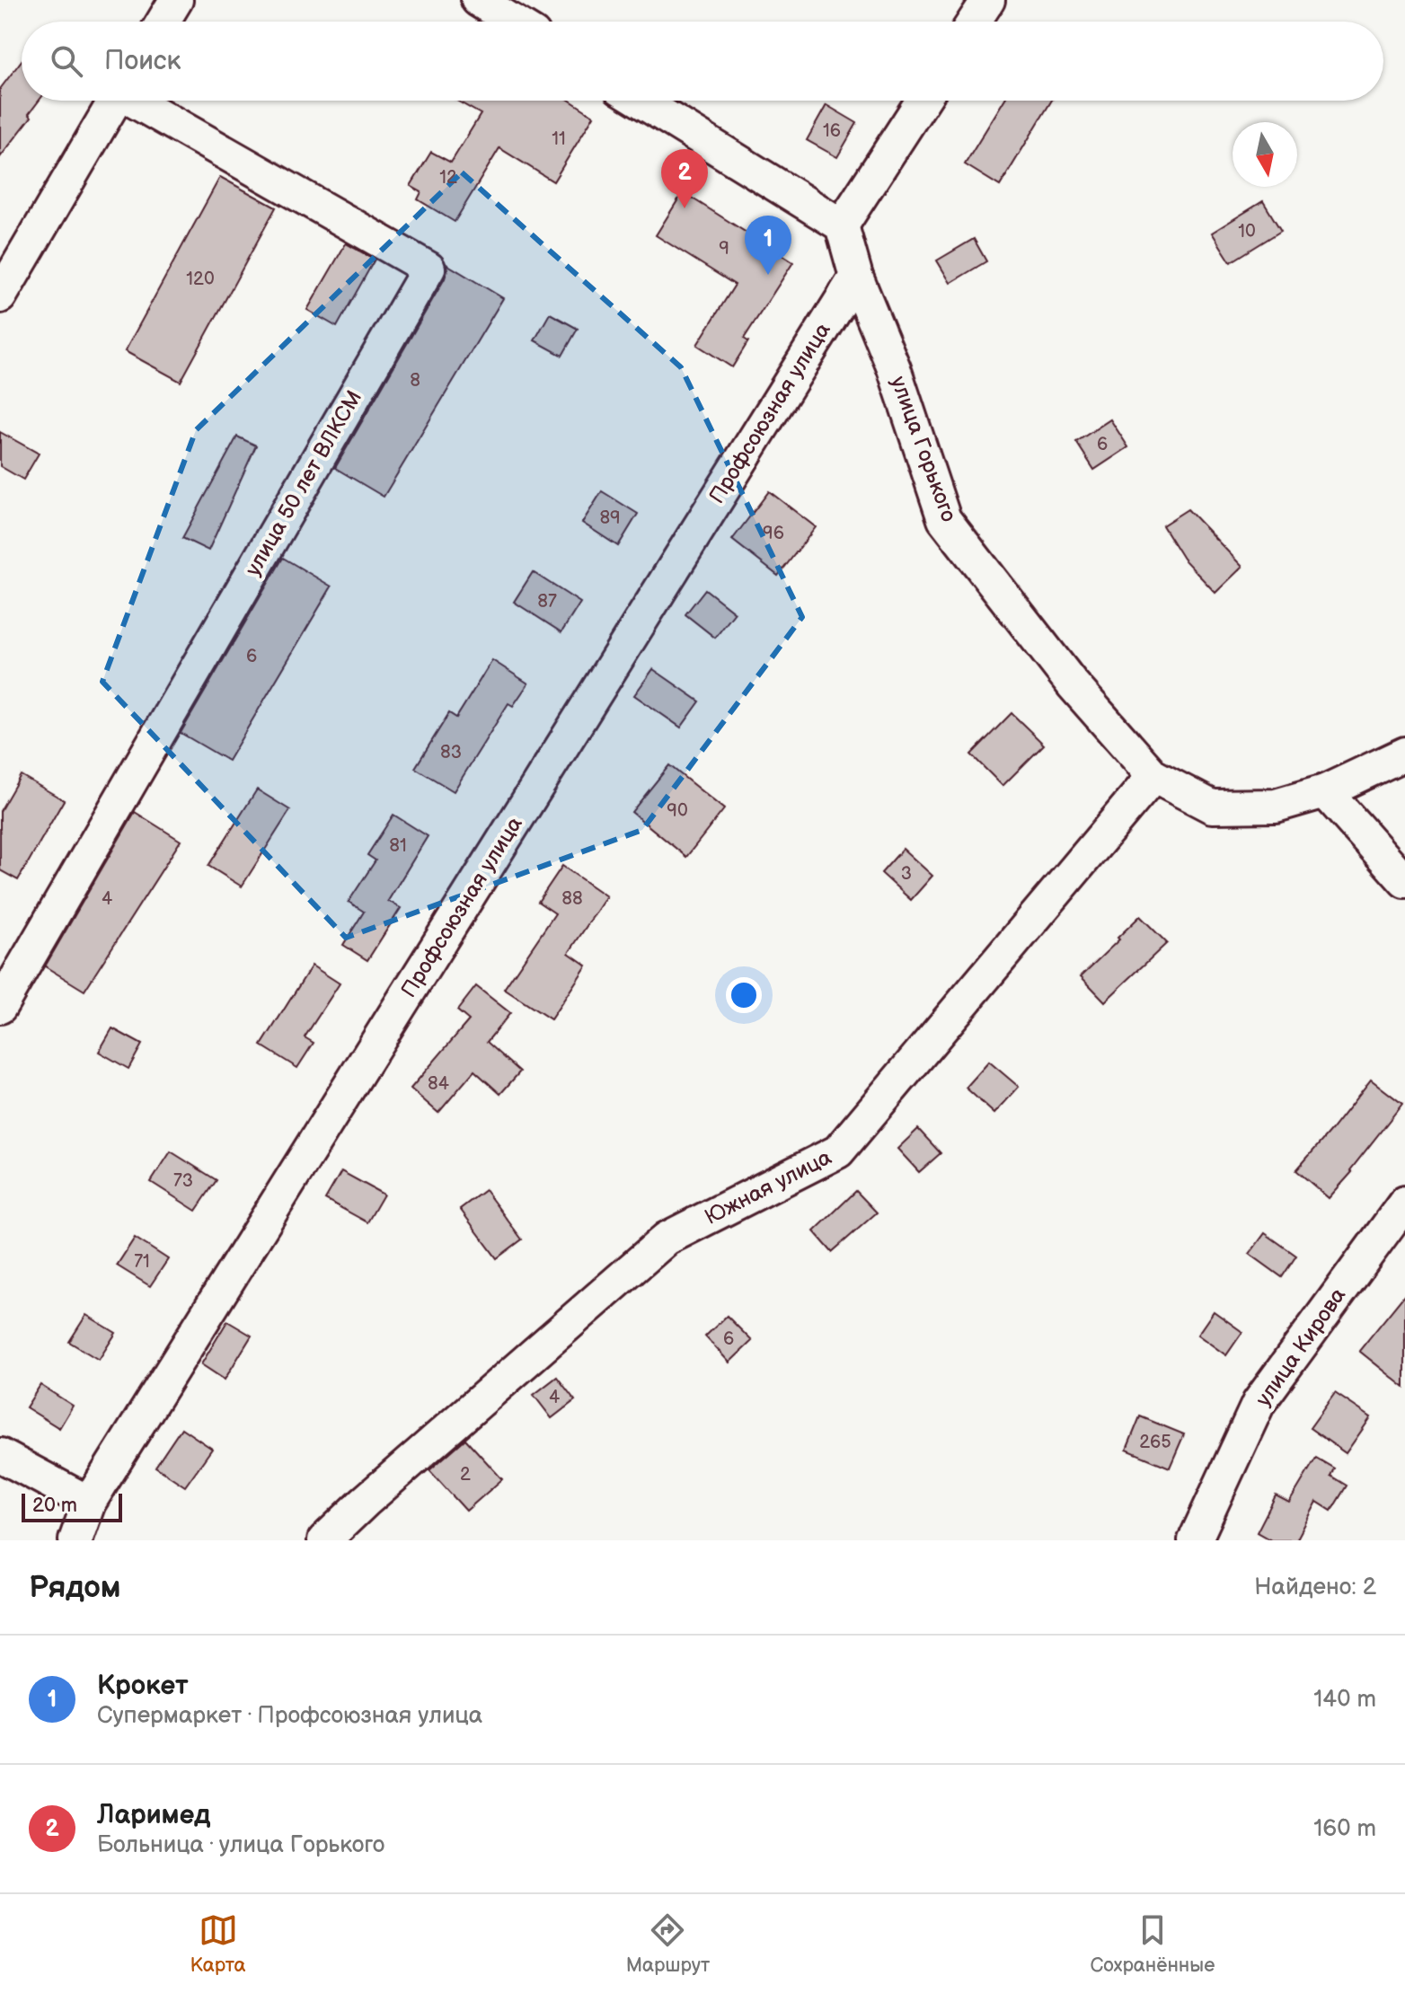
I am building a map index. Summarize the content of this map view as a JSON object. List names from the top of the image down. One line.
{"streets":{"street":["Профсоюзная улица","улица Горького","улица 50 лет ВЛКСМ","Южная улица","улица Кирова"]},"crossings":[["Профсоюзная улица","улица Горького"],["улица Горького","Южная улица"]],"house_numbers":["16","11","12","10","9","120","8","6","89","96","87","6","83","90","81","3","4","88","84","73","71","6","4","265","2"],"scale_bar":"20 m","north":"bottom","page":{"search":"Поиск","pins":["2","1"],"scale":"20 m","heading":["Рядом","Найдено: 2"],"list":[{"mark":"1","name":"Крокет","note":"Супермаркет · Профсоюзная улица","value":"140 m"},{"mark":"2","name":"Ларимед","note":"Больница · улица Горького","value":"160 m"}],"nav":["Карта","Маршрут","Сохранённые"]}}
